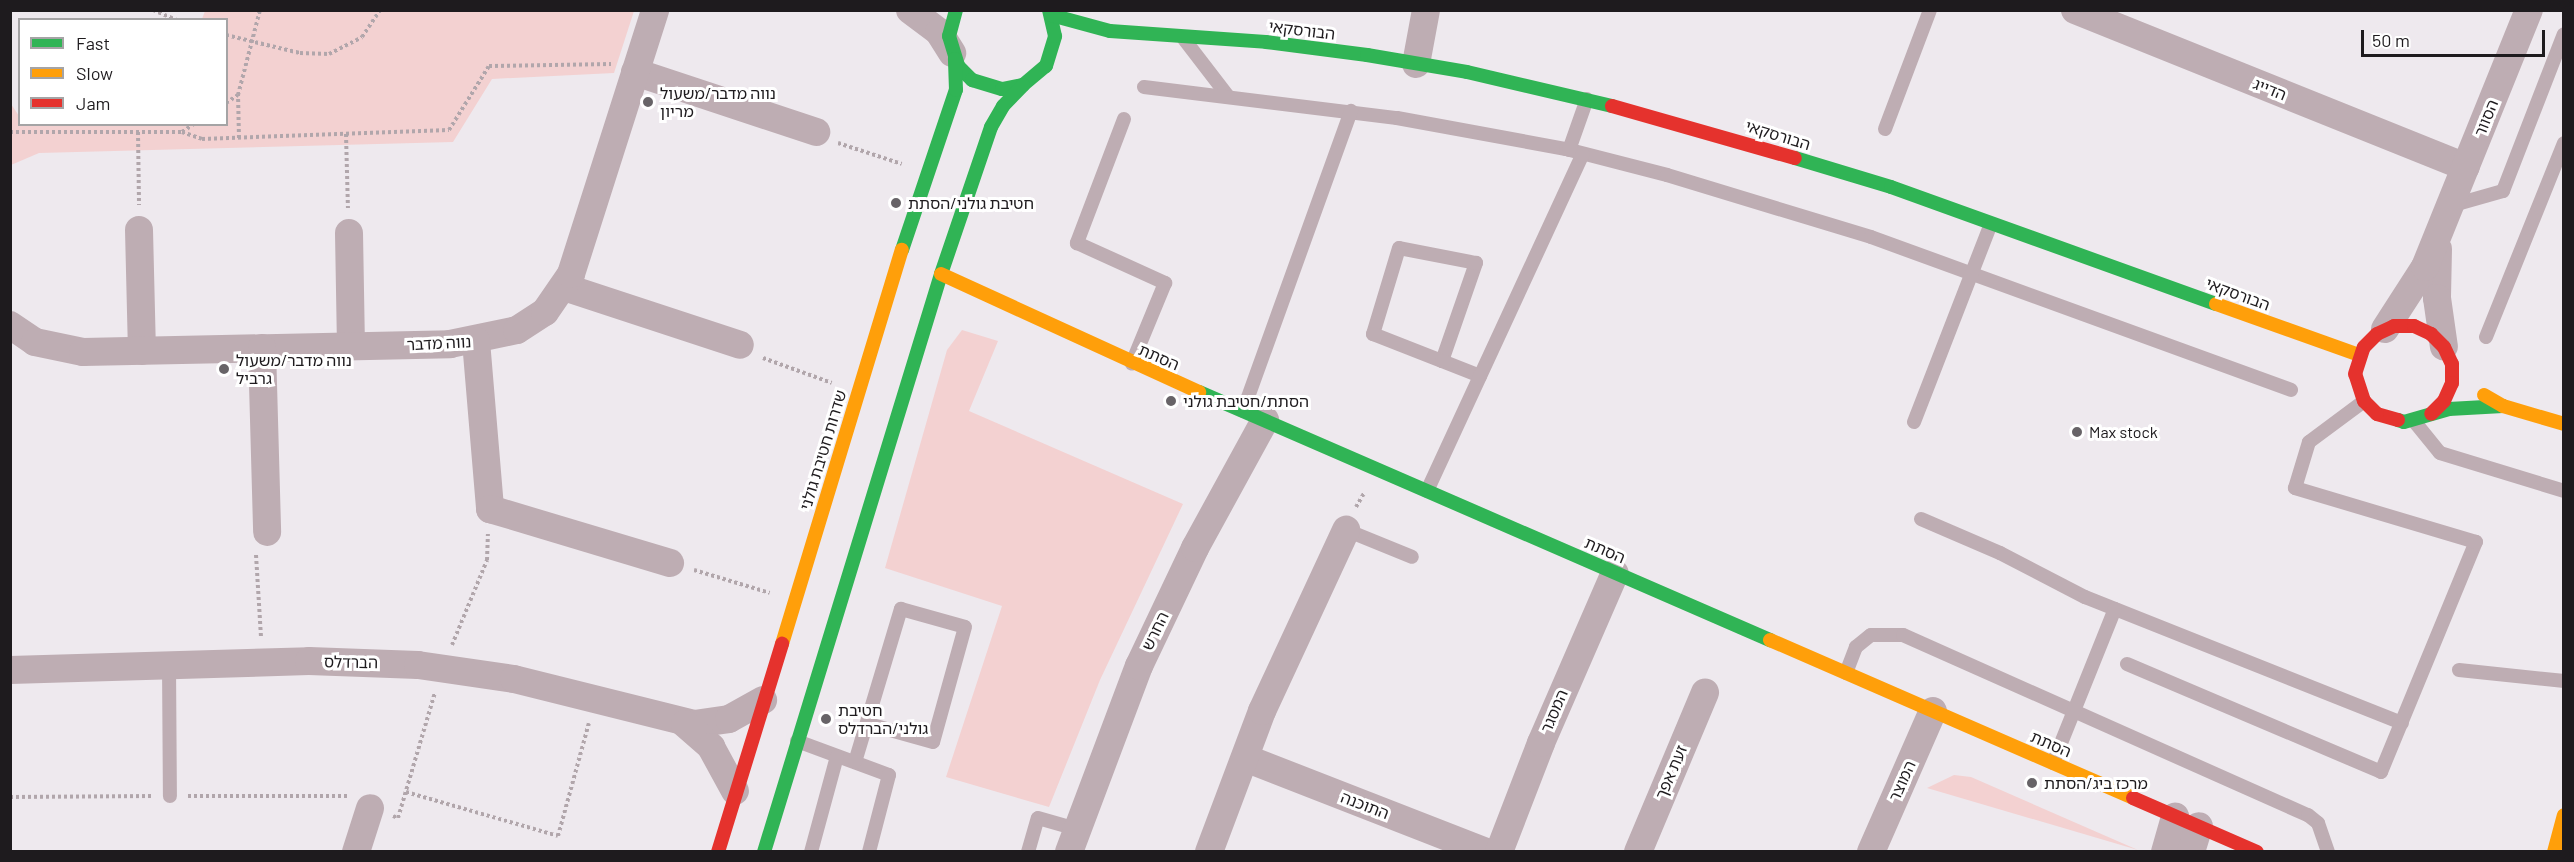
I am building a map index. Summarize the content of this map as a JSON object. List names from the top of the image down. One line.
{"streets":{"street":["הבורסקאי","הדייג","הסוור","נווה מדבר","הסתת","שדרות חטיבת גולני","החרש","הברדלס","המסגר","זעת אפך","המוצר","התוכנה"]},"crossings":[["הבורסקאי","הסוור"],["הדייג","הסוור"],["הסתת","החרש"],["הסתת","המסגר"],["הסתת","המוצר"],["שדרות חטיבת גולני","הברדלס"]],"places":["נווה מדבר/משעול מריון","חטיבת גולני/הסתת","נווה מדבר/משעול גרביל","הסתת/חטיבת גולני","Max stock","חטיבת גולני/הברדלס","מרכז ביג/הסתת"],"legend":["Fast","Slow","Jam"],"scale_bar":"50 m"}
